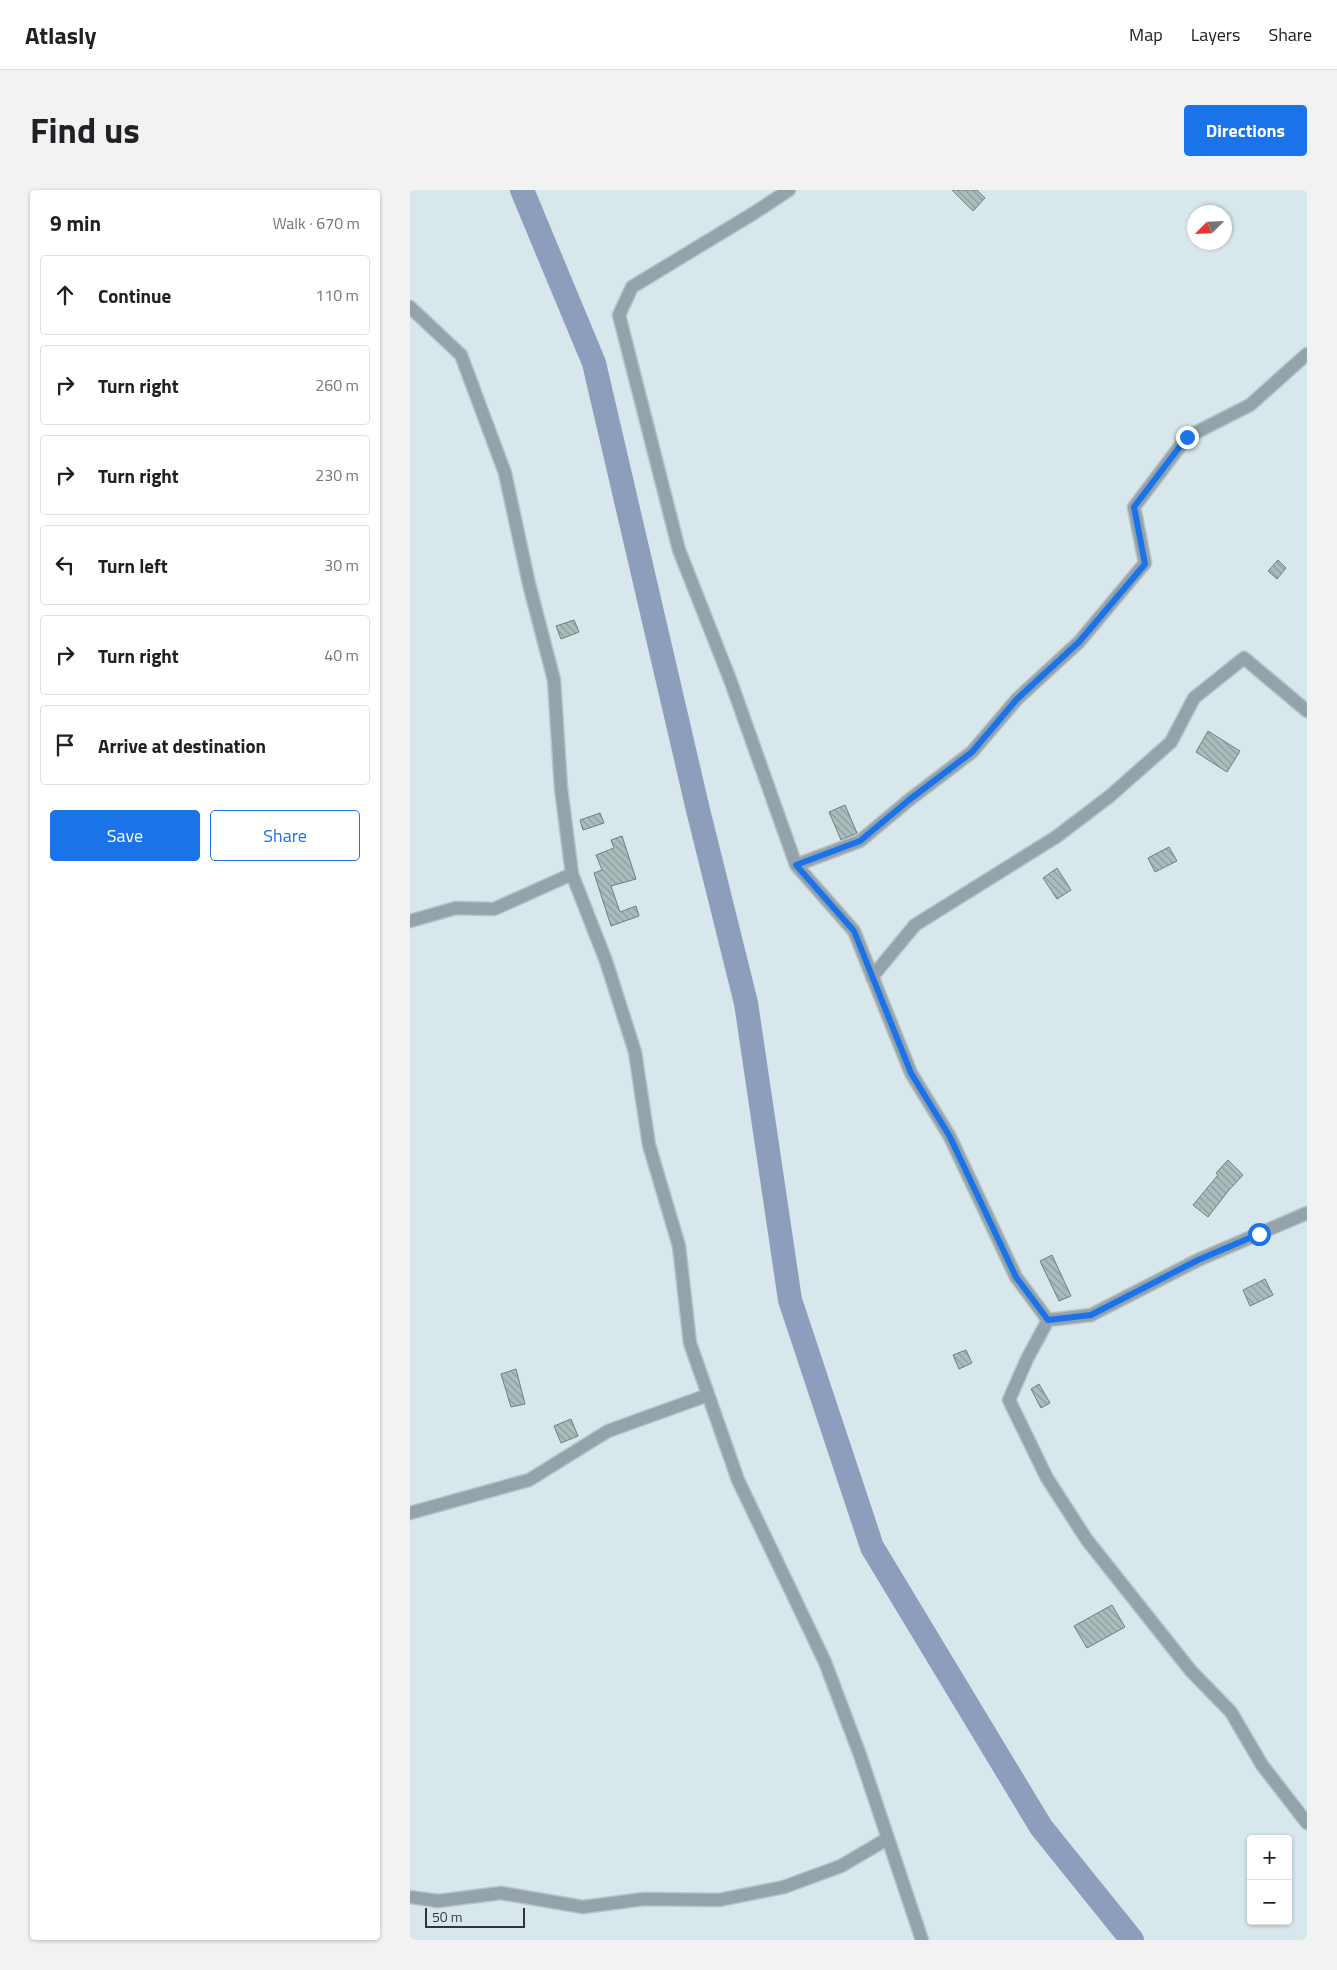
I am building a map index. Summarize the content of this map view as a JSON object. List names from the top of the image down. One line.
{"scale_bar":"50 m","north":"bottom left","page":{"header":"Atlasly","nav":["Map","Layers","Share"],"title":"Find us","buttons":["Directions",["Save","Share"]],"heading":["9 min","Walk · 670 m"],"list":[["Continue","110 m"],["Turn right","260 m"],["Turn right","230 m"],["Turn left","30 m"],["Turn right","40 m"],"Arrive at destination"],"map_buttons":["+","−"],"scale":"50 m"}}
